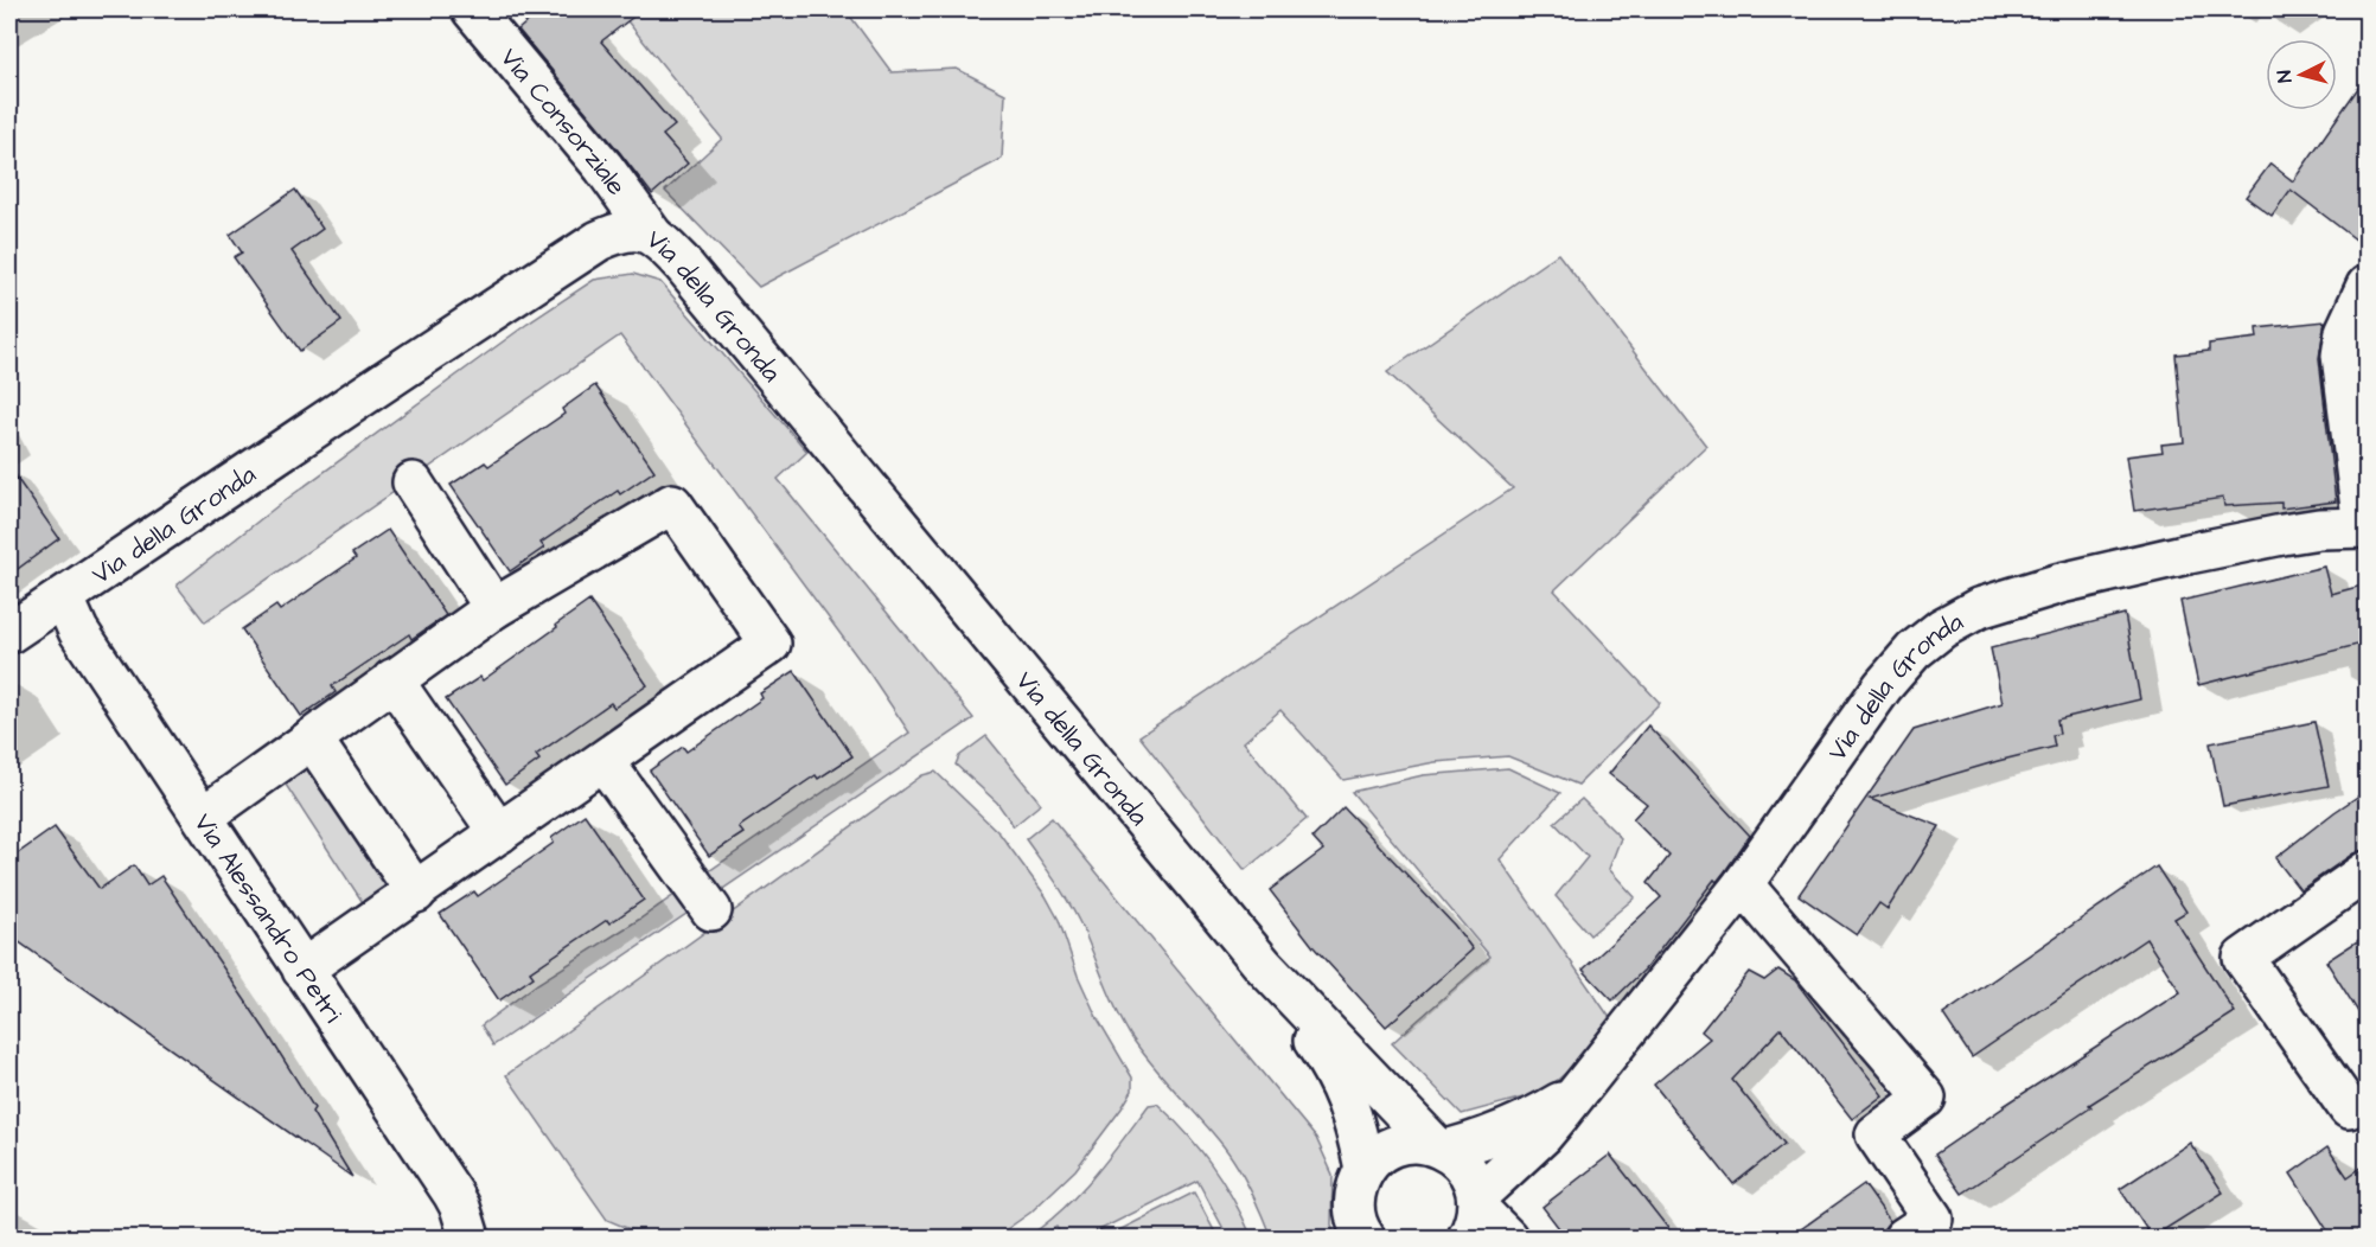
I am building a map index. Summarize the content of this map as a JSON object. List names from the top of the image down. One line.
{"streets":{"street":["Via Consorziale","Via della Gronda","Via Alessandro Petri"]},"crossings":[["Via Consorziale","Via della Gronda"],["Via della Gronda","Via Alessandro Petri"]],"north":"left"}
